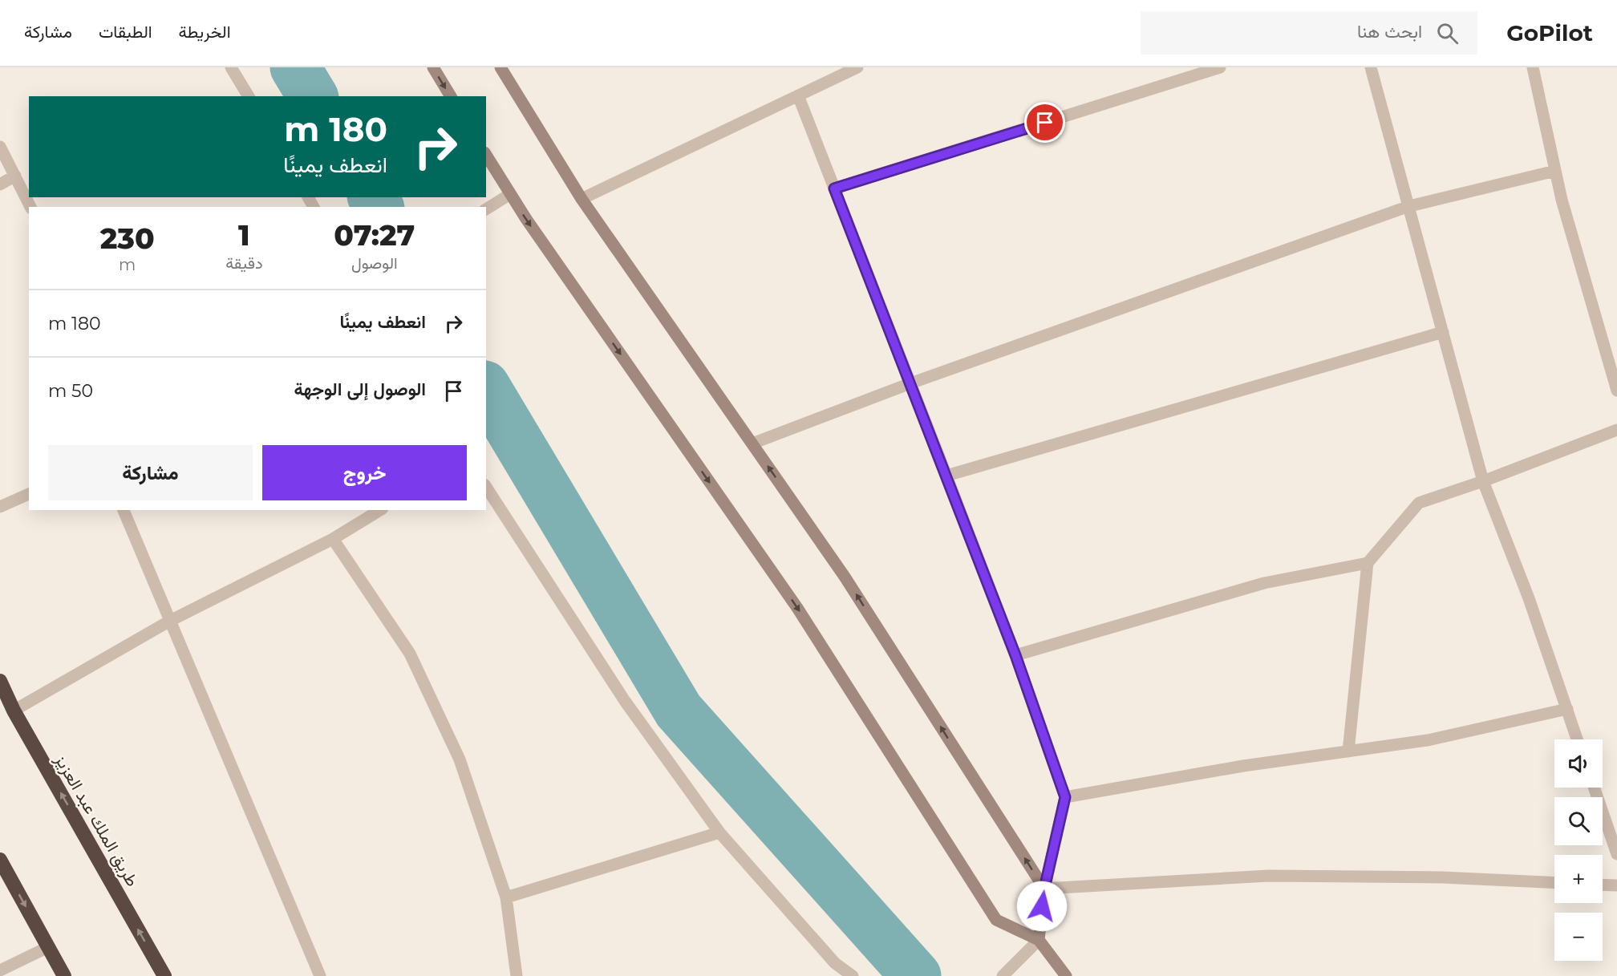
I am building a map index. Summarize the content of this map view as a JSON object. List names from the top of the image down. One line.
{"streets":{"highway":["طريق الملك عبد العزيز"]},"page":{"header":"GoPilot","search":"ابحث هنا","nav":["الخريطة","الطبقات","مشاركة"],"turn":["180 m","انعطف يمينًا"],"eta":["07:27","الوصول","1","دقيقة","230","m"],"list":[{"name":"انعطف يمينًا","value":"180 m"},{"name":"الوصول إلى الوجهة","value":"50 m"}],"buttons":["خروج","مشاركة"],"map_buttons":["+","−"]}}
